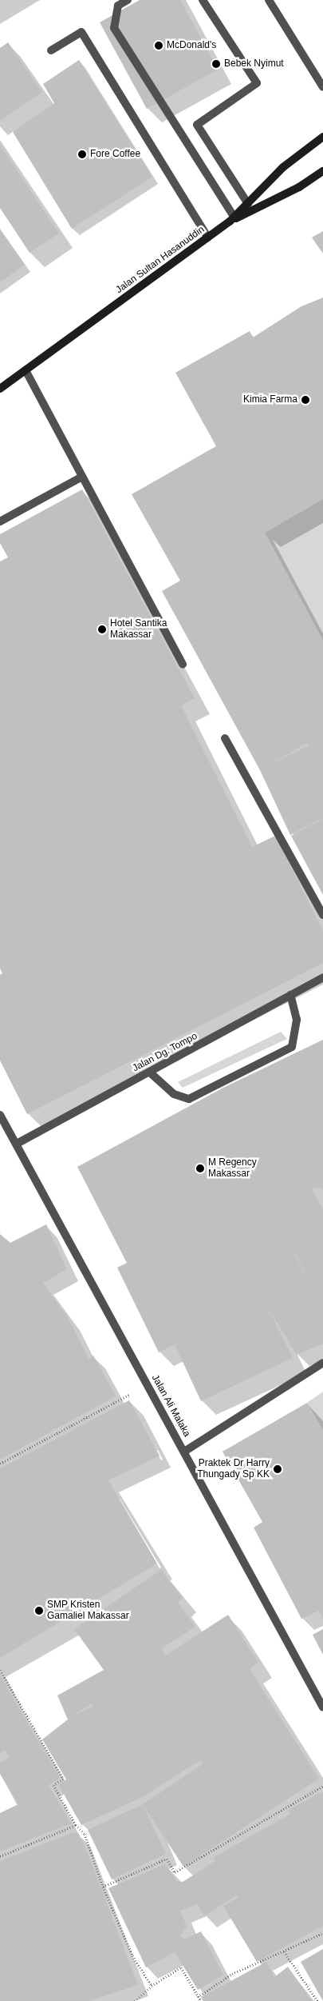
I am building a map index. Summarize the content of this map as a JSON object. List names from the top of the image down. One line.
{"streets":{"main road":["Jalan Sultan Hasanuddin"],"street":["Jalan Dg. Tompo","Jalan Ali Malaka"]},"crossings":[["Jalan Dg. Tompo","Jalan Ali Malaka"]],"places":["McDonald's","Bebek Nyimut","Fore Coffee","Kimia Farma","Hotel Santika Makassar","M Regency Makassar","Praktek Dr Harry Thungady Sp KK","SMP Kristen Gamaliel Makassar"]}
